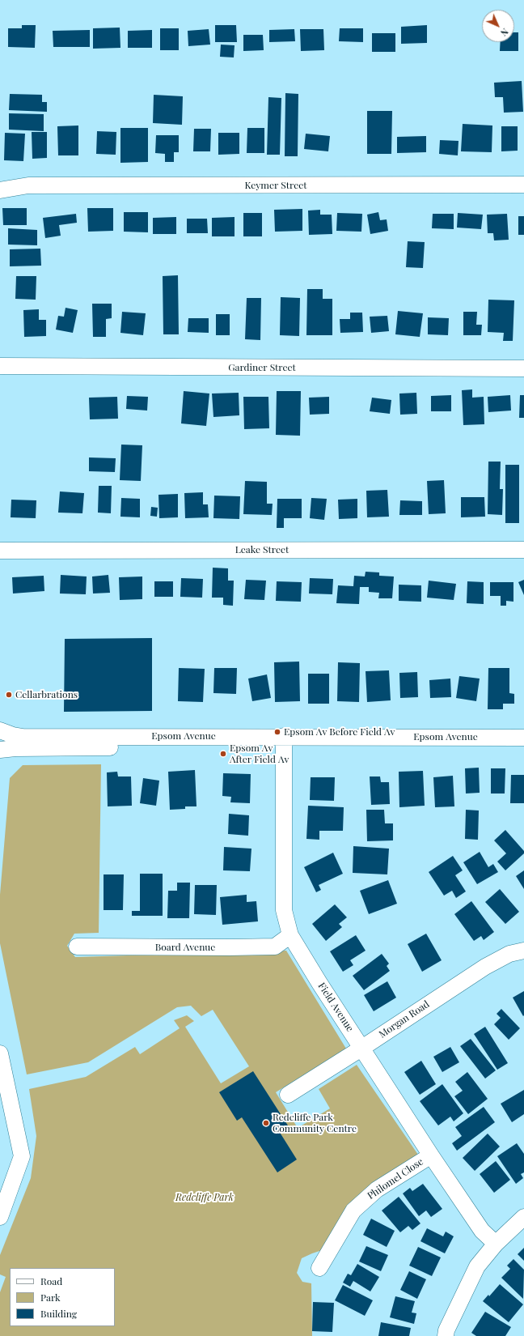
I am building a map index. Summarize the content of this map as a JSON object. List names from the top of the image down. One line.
{"streets":{"street":["Keymer Street","Gardiner Street","Leake Street","Epsom Avenue","Board Avenue","Field Avenue","Morgan Road","Philomel Close"]},"crossings":[["Epsom Avenue","Field Avenue"],["Board Avenue","Field Avenue"],["Field Avenue","Morgan Road"],["Field Avenue","Philomel Close"]],"parks":["Redcliffe Park"],"places":["Cellarbrations","Epsom Av Before Field Av","Epsom Av After Field Av","Redcliffe Park Community Centre"],"legend":["Road","Park","Building"],"north":"bottom right"}
